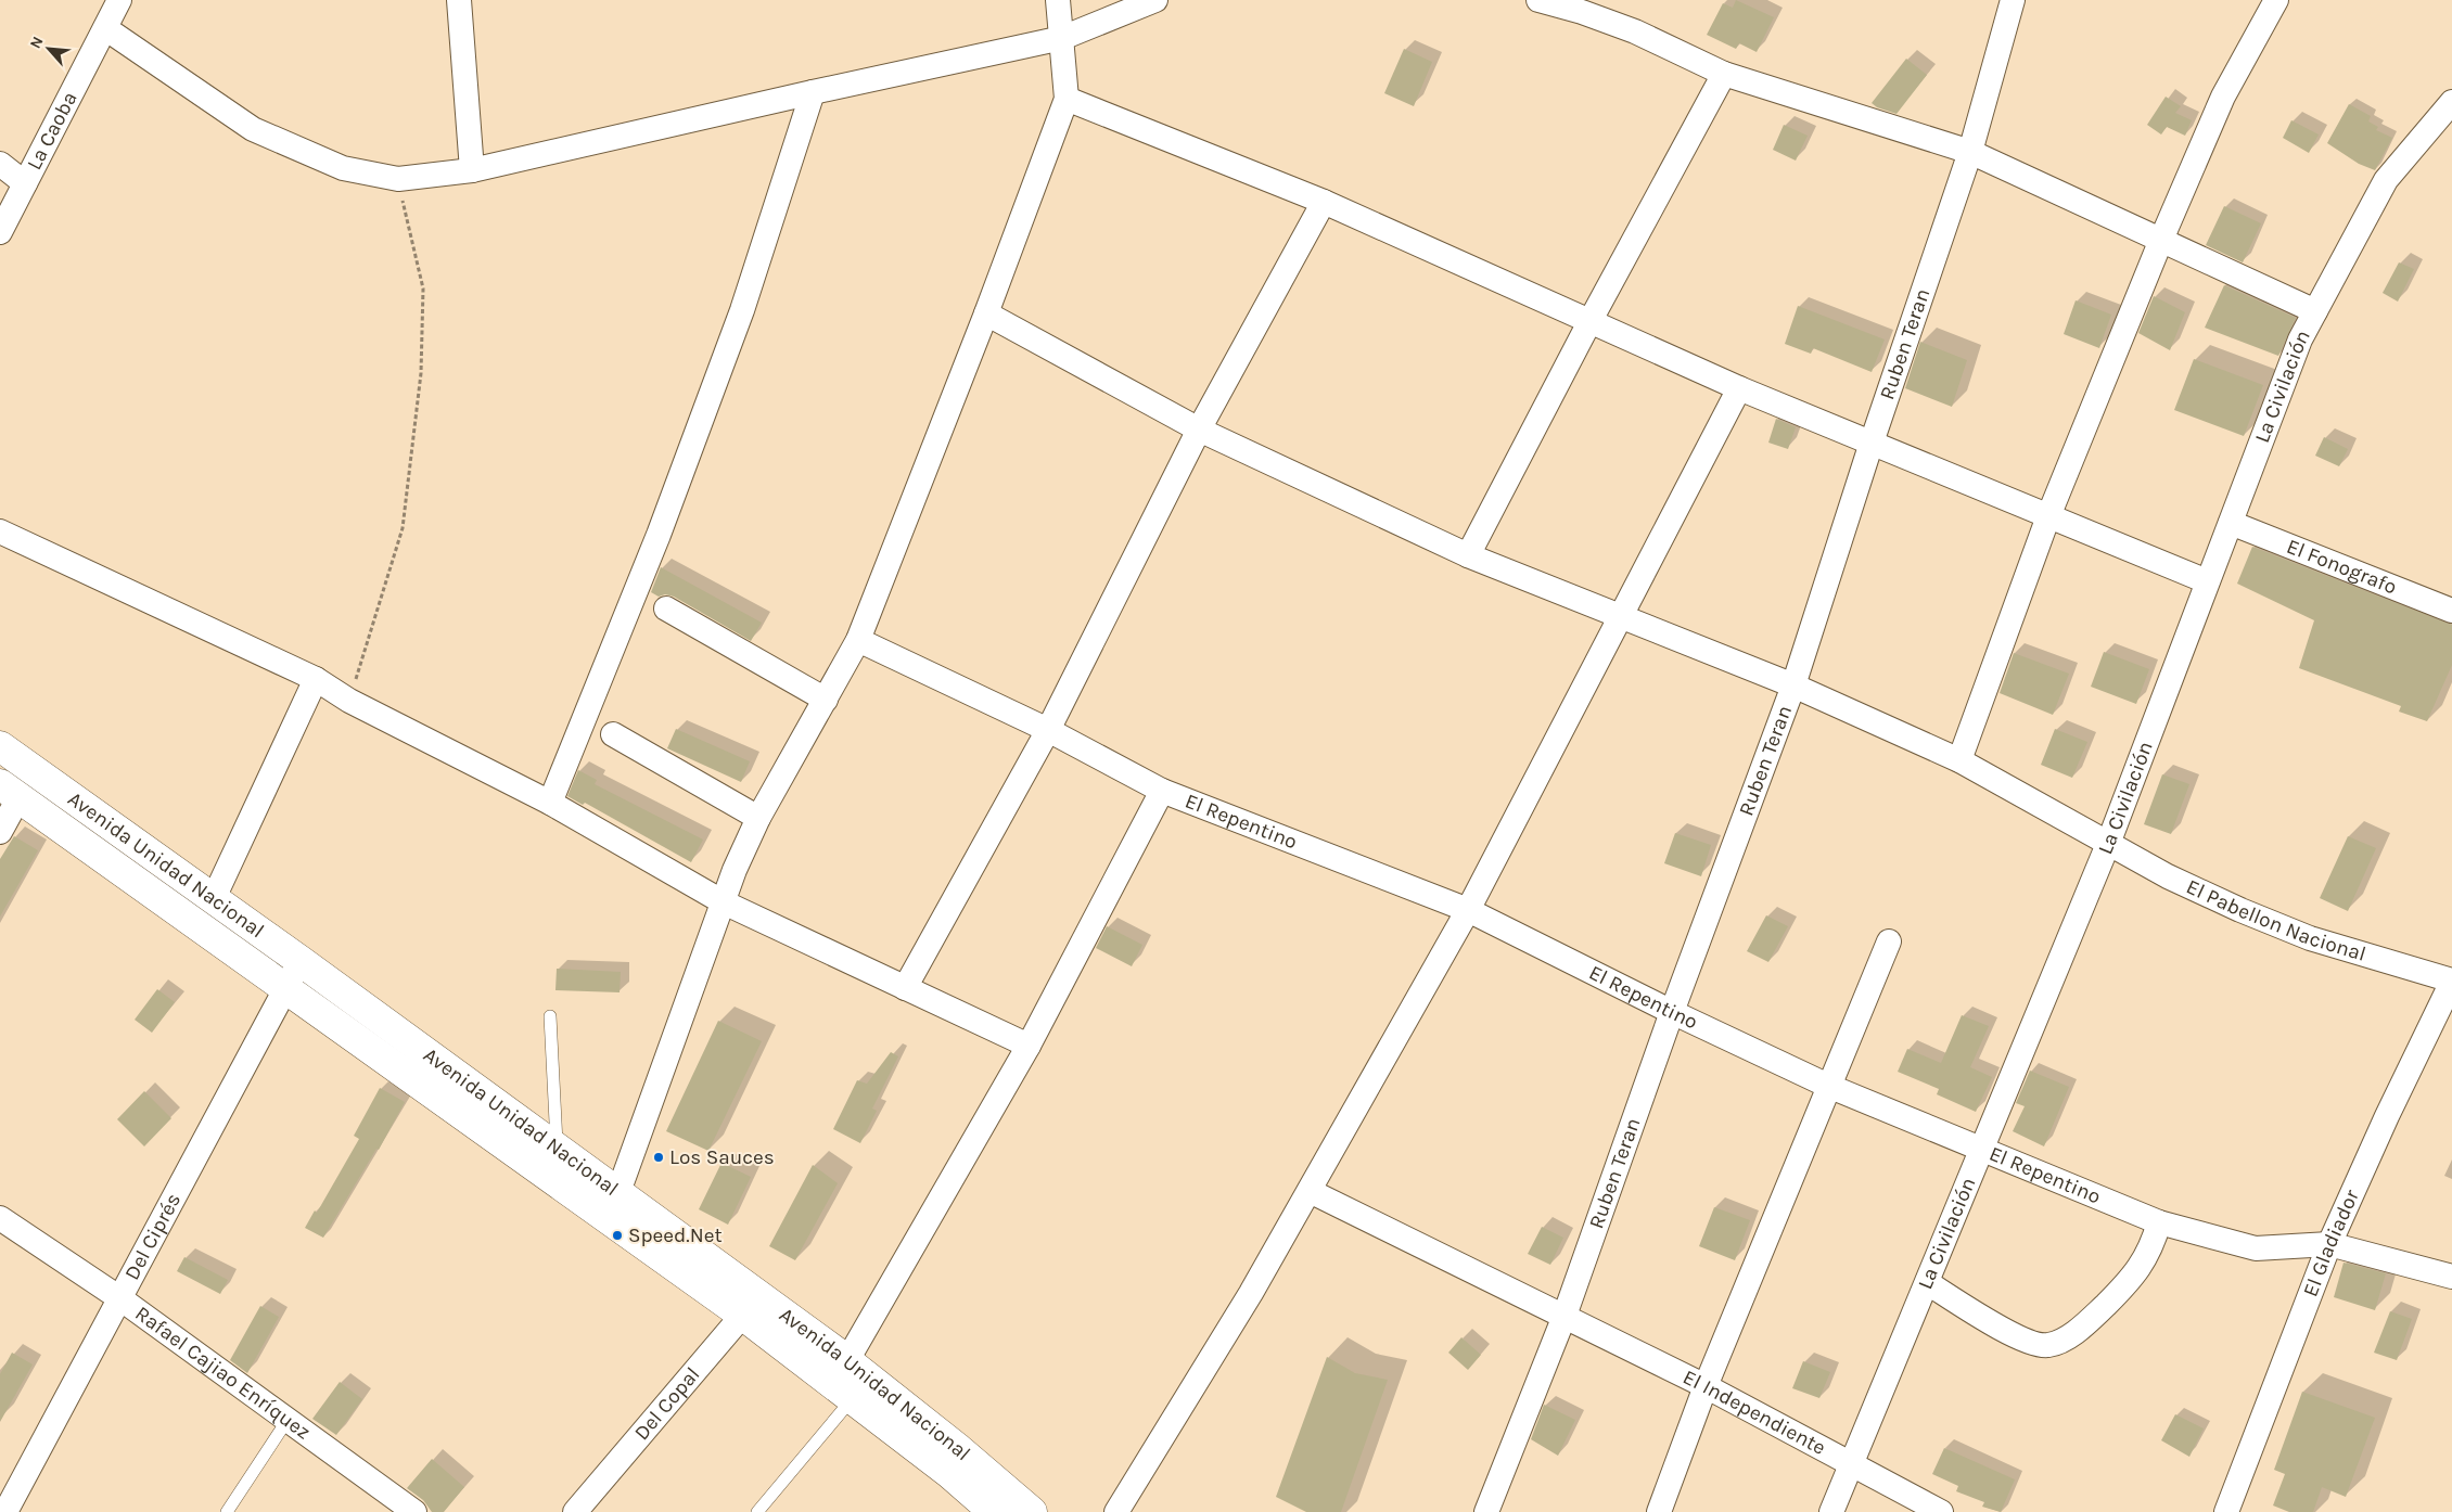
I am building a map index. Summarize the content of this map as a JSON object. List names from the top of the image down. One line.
{"streets":{"main road":["Avenida Unidad Nacional"],"street":["La Caoba","Ruben Teran","La Civilación","El Fonografo","El Repentino","El Pabellon Nacional","Del Ciprés","El Gladiador","Rafael Cajiao Enríquez","Del Copal","El Independiente"]},"crossings":[["Ruben Teran","El Repentino"],["Ruben Teran","El Pabellon Nacional"],["Ruben Teran","El Independiente"],["La Civilación","El Fonografo"],["La Civilación","El Repentino"],["La Civilación","El Pabellon Nacional"],["La Civilación","El Independiente"],["El Repentino","El Gladiador"],["Avenida Unidad Nacional","Del Ciprés"],["Avenida Unidad Nacional","Del Copal"],["El Pabellon Nacional","El Gladiador"],["Del Ciprés","Rafael Cajiao Enríquez"]],"places":["Los Sauces","Speed.Net"],"north":"top left"}
